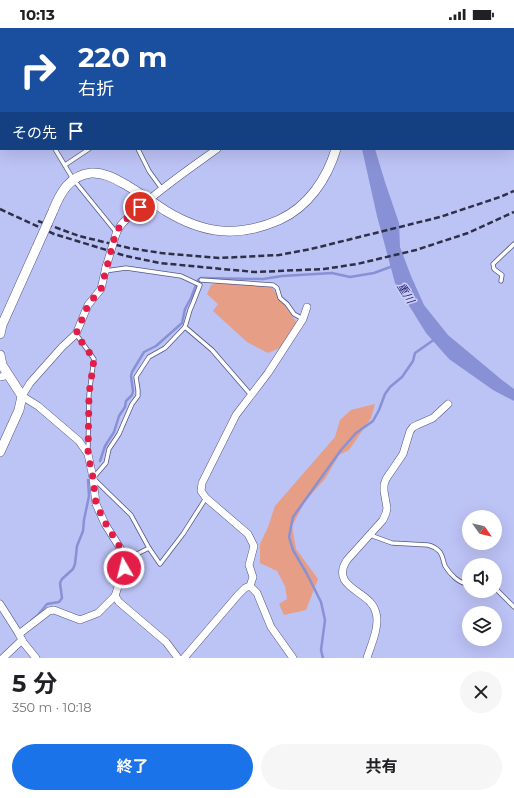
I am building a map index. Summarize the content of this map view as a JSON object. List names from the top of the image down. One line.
{"water":["重川"],"north":"bottom right","page":{"status":"10:13","turn":["220 m","右折"],"then":"その先","heading":["5 分","350 m · 10:18"],"buttons":["終了","共有"]}}
